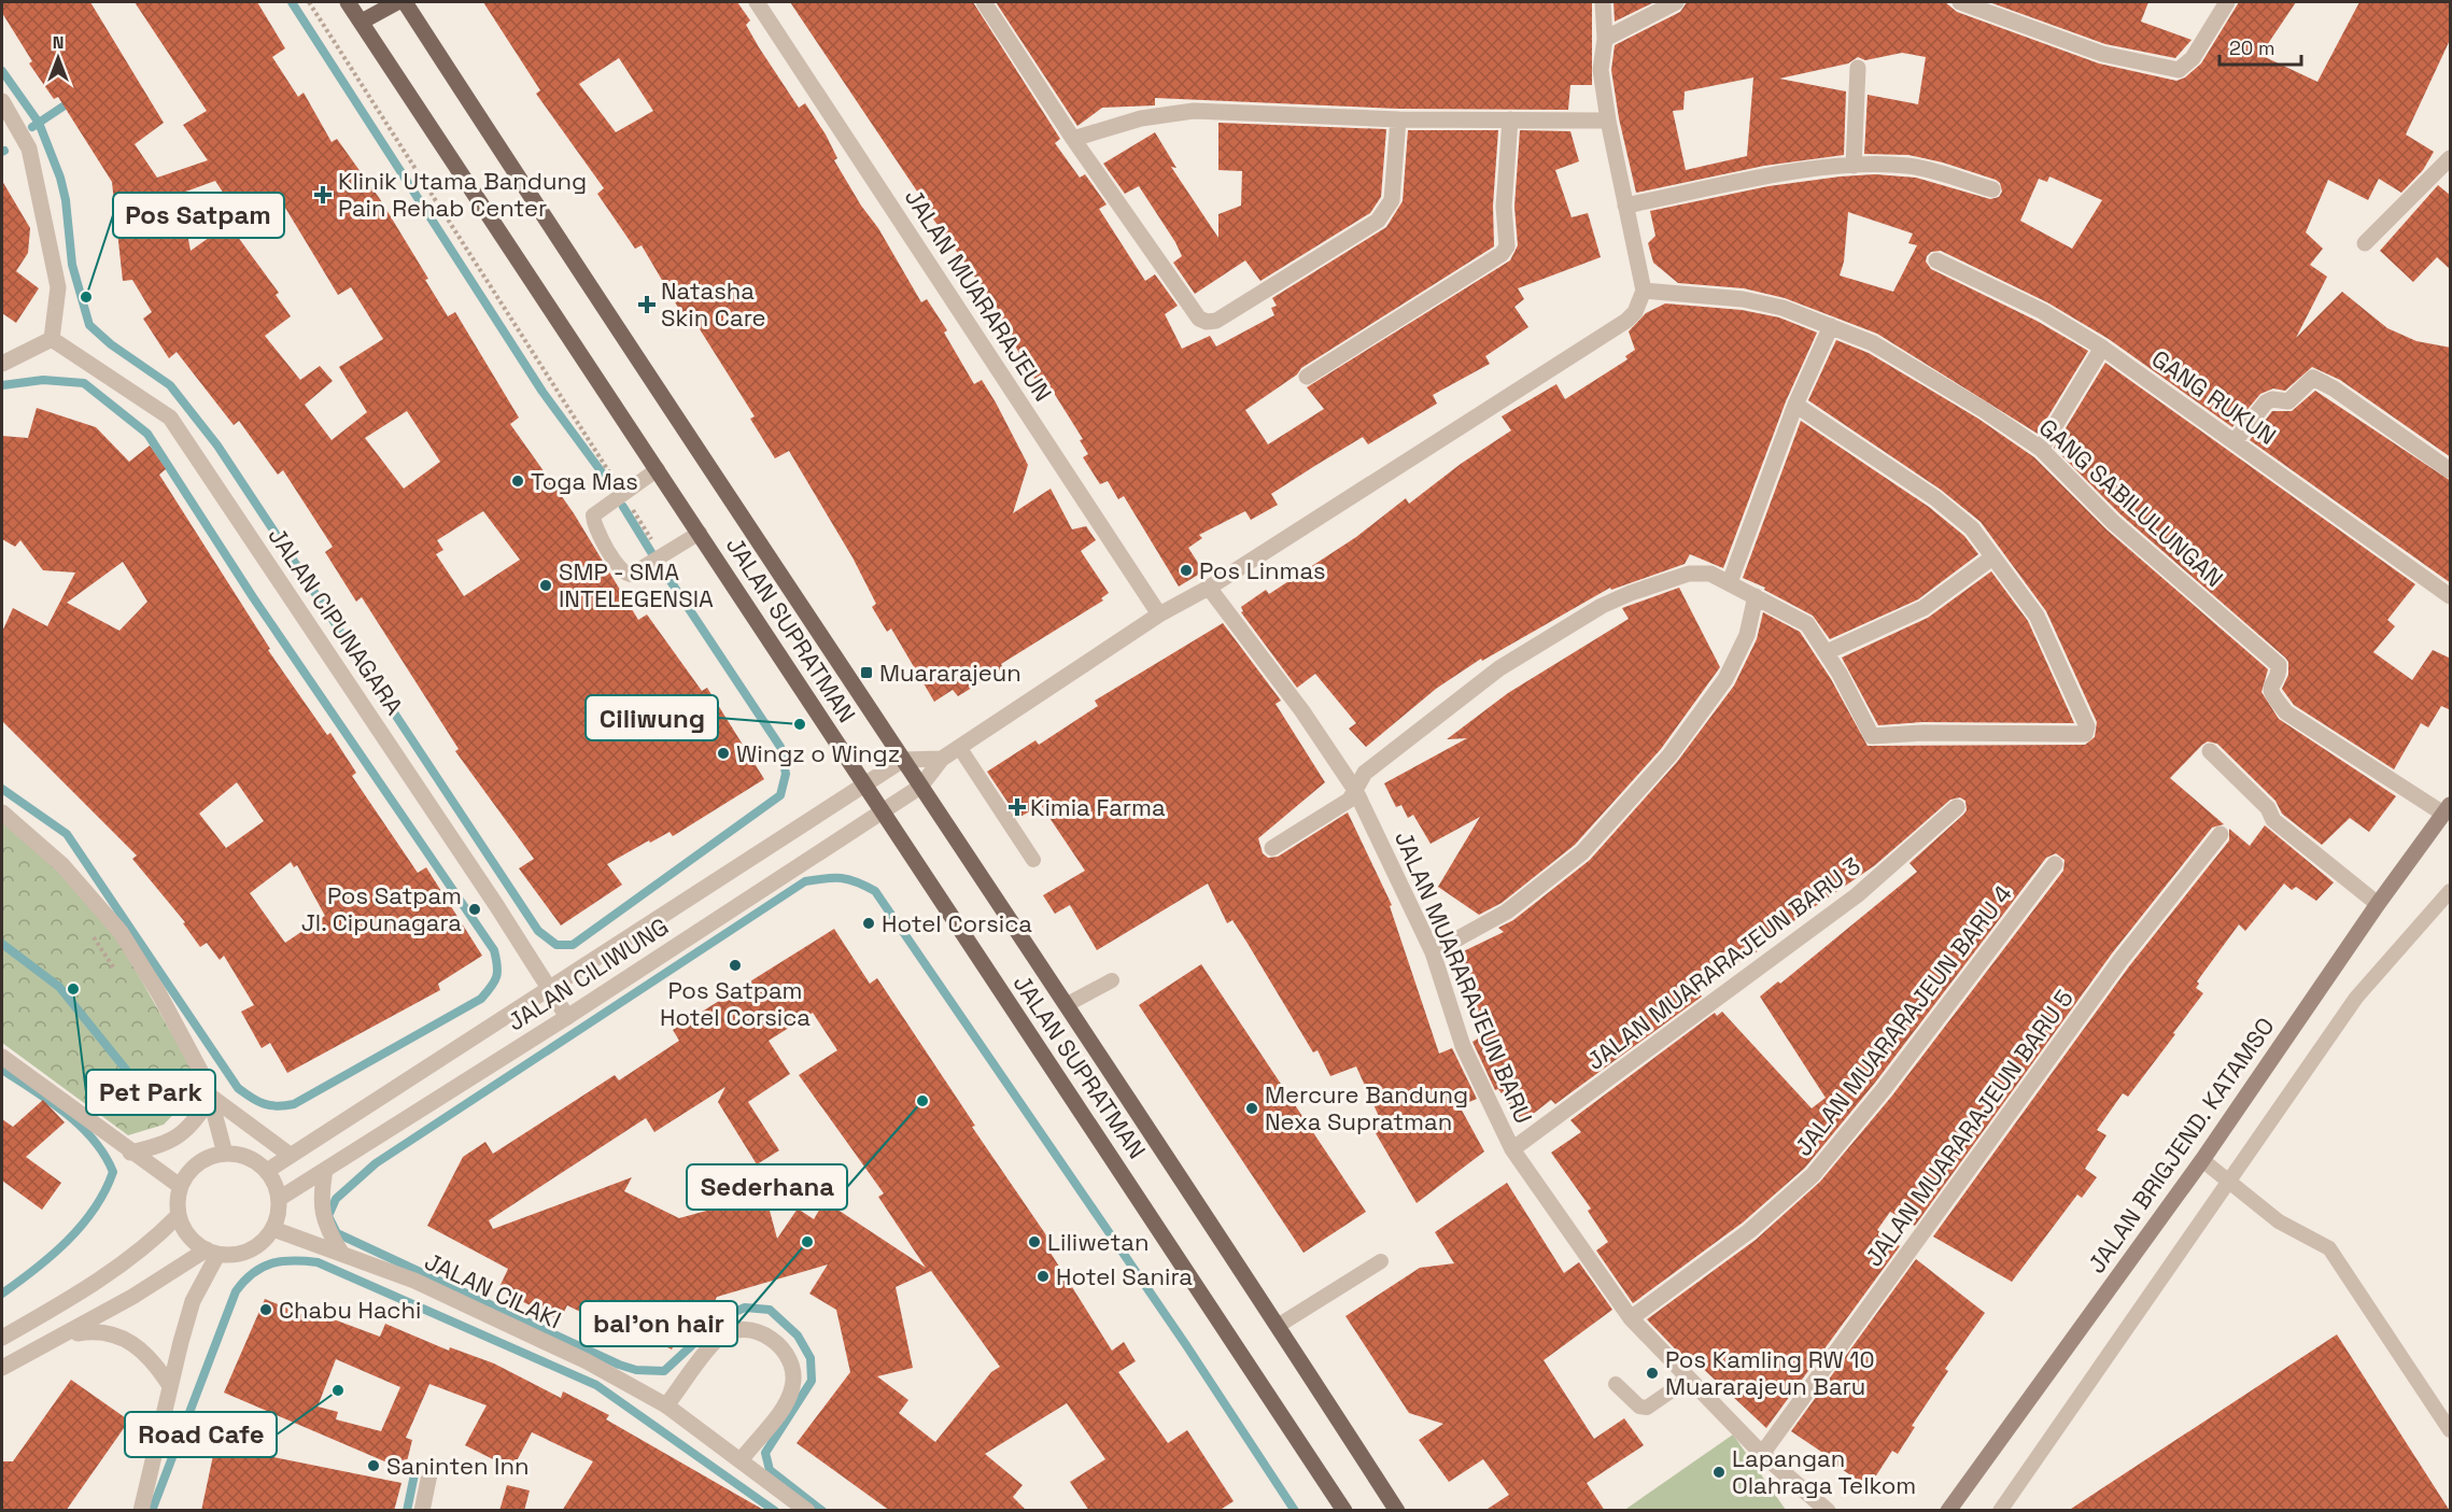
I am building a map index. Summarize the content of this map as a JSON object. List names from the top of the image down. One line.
{"streets":{"main road":["JALAN SUPRATMAN","JALAN BRIGJEND. KATAMSO"],"street":["JALAN MUARARAJEUN","GANG RUKUN","GANG SABILULUNGAN","JALAN CIPUNAGARA","JALAN MUARARAJEUN BARU 3","JALAN CILIWUNG","JALAN MUARARAJEUN BARU","JALAN MUARARAJEUN BARU 4","JALAN MUARARAJEUN BARU 5","JALAN CILAKI"]},"crossings":[["GANG SABILULUNGAN","JALAN BRIGJEND. KATAMSO"],["JALAN CIPUNAGARA","JALAN CILIWUNG"],["JALAN SUPRATMAN","JALAN CILIWUNG"],["JALAN MUARARAJEUN BARU 3","JALAN MUARARAJEUN BARU"],["JALAN CILIWUNG","JALAN CILAKI"],["JALAN MUARARAJEUN BARU","JALAN MUARARAJEUN BARU 4"],["JALAN MUARARAJEUN BARU","JALAN MUARARAJEUN BARU 5"]],"places":{"health":["Klinik Utama Bandung Pain Rehab Center","Natasha Skin Care","Kimia Farma"],"other":["Pos Satpam","Toga Mas","Pos Linmas","SMP - SMA INTELEGENSIA","Ciliwung","Wingz o Wingz","Pos Satpam Jl. Cipunagara","Hotel Corsica","Pos Satpam Hotel Corsica","Pet Park","Sederhana","Mercure Bandung Nexa Supratman","bal'on hair","Liliwetan","Hotel Sanira","Chabu Hachi","Pos Kamling RW 10 Muararajeun Baru","Road Cafe","Saninten Inn","Lapangan Olahraga Telkom"],"transit":["Muararajeun"]},"scale_bar":"20 m","north":"top"}
